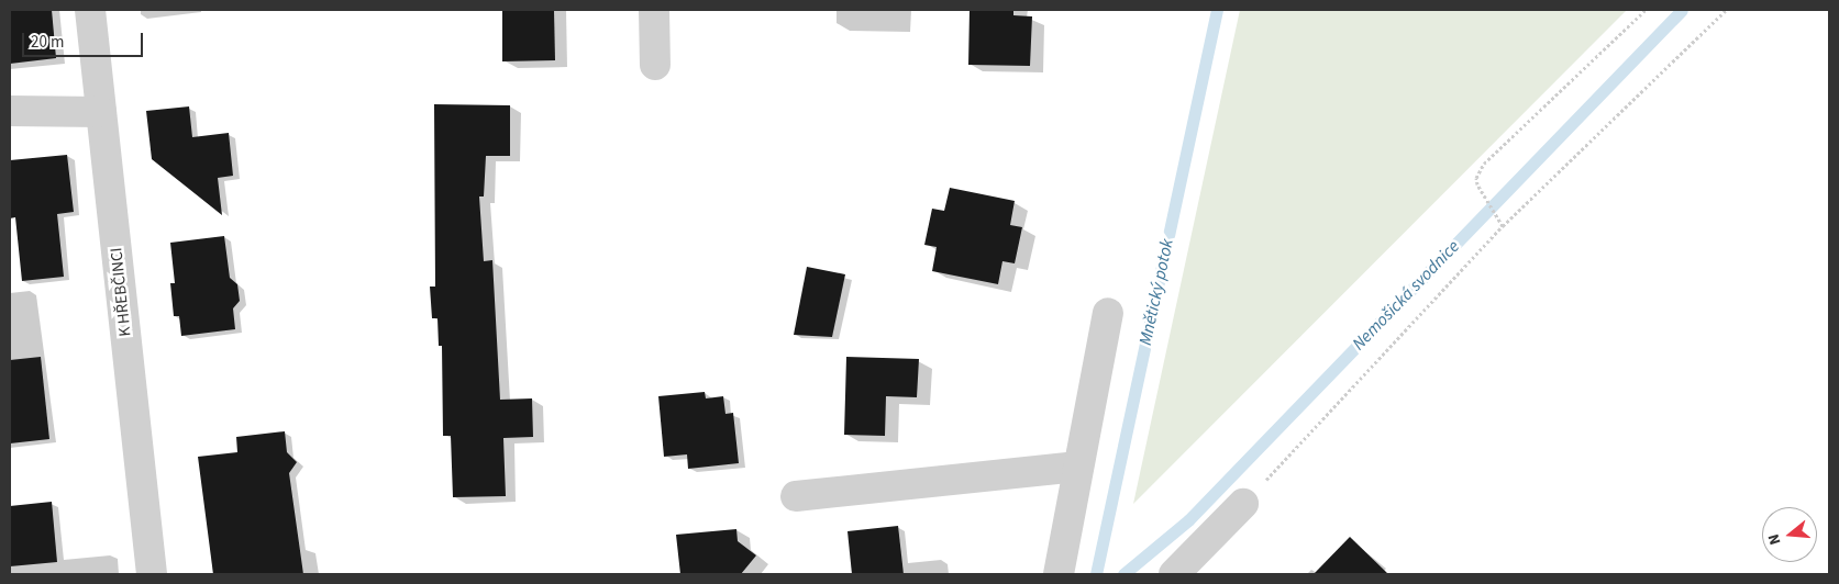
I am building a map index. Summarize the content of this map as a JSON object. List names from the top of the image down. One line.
{"streets":{"street":["K HŘEBČINCI"]},"water":["Mnětický potok","Nemošická svodnice"],"scale_bar":"20 m","north":"left"}
